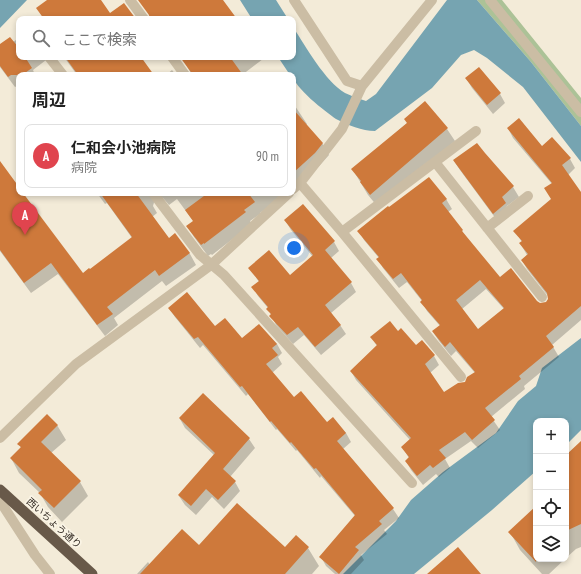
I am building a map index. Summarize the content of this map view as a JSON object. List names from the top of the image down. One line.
{"streets":{"highway":["西いちょう通り"]},"page":{"search":"ここで検索","heading":"周辺","list":[{"mark":"A","name":"仁和会小池病院","note":"病院","value":"90 m"}],"pins":"A","map_buttons":["+","−"]}}
